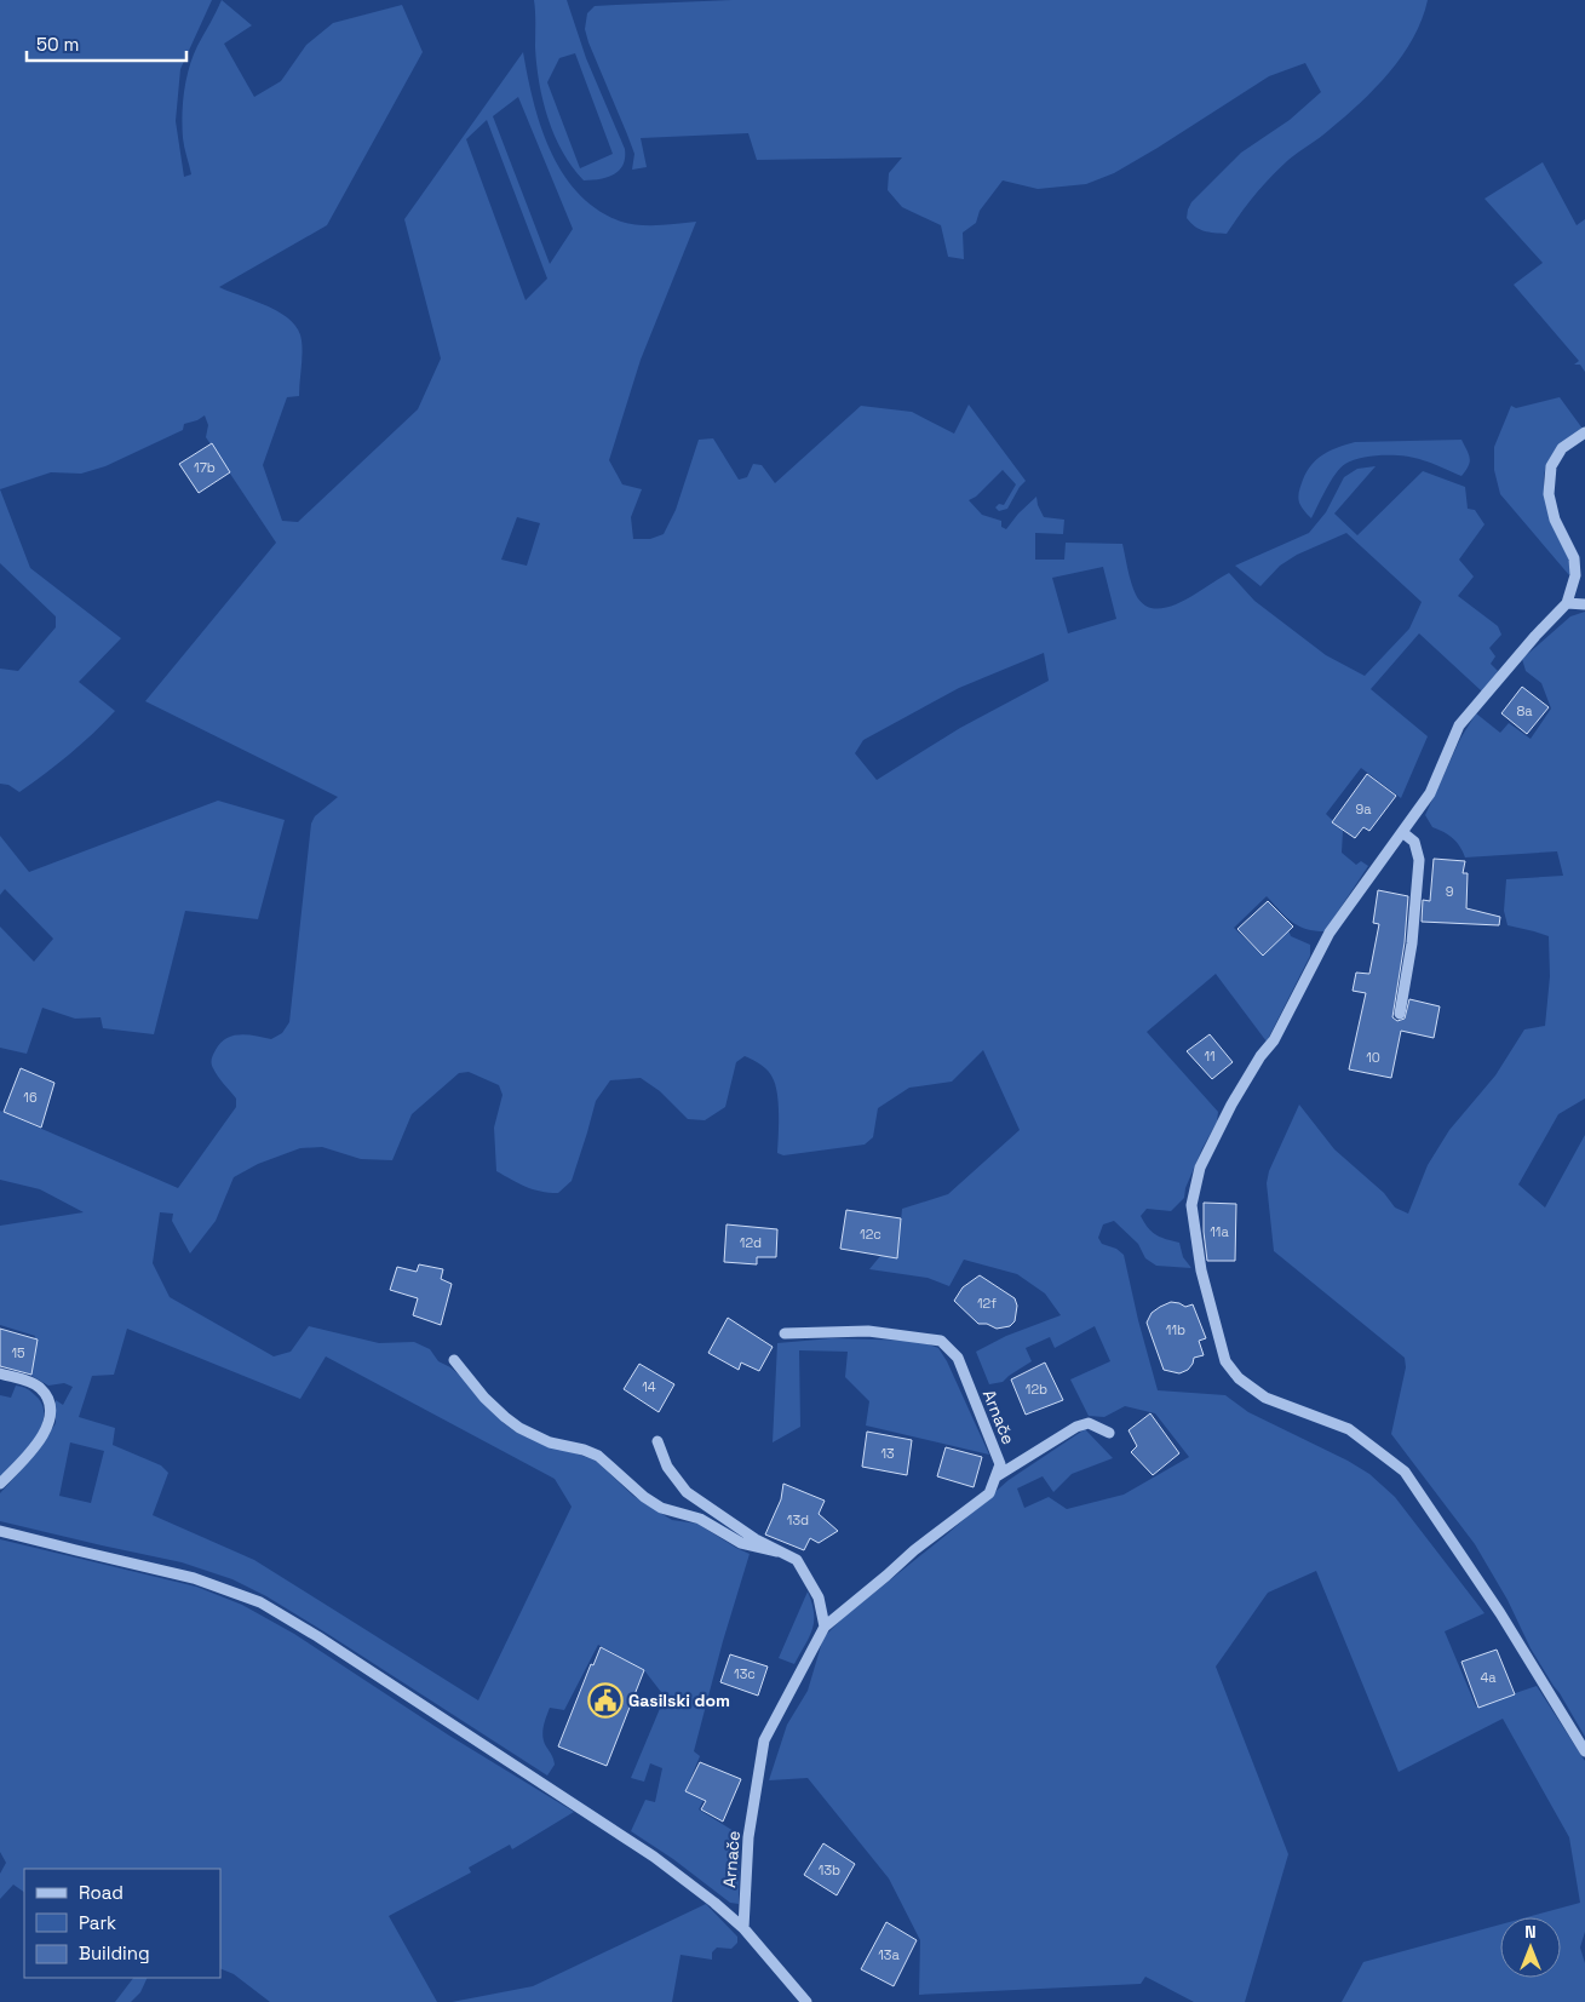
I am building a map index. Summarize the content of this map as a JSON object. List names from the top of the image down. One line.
{"streets":{"street":["Arnače"]},"places":{"public building":["Gasilski dom"]},"house_numbers":["17b","8a","9a","9","11","10","16","11a","12c","12d","12f","11b","15","14","12b","13","13d","13c","4a","13b","13a"],"legend":["Road","Park","Building"],"scale_bar":"50 m","north":"top"}
